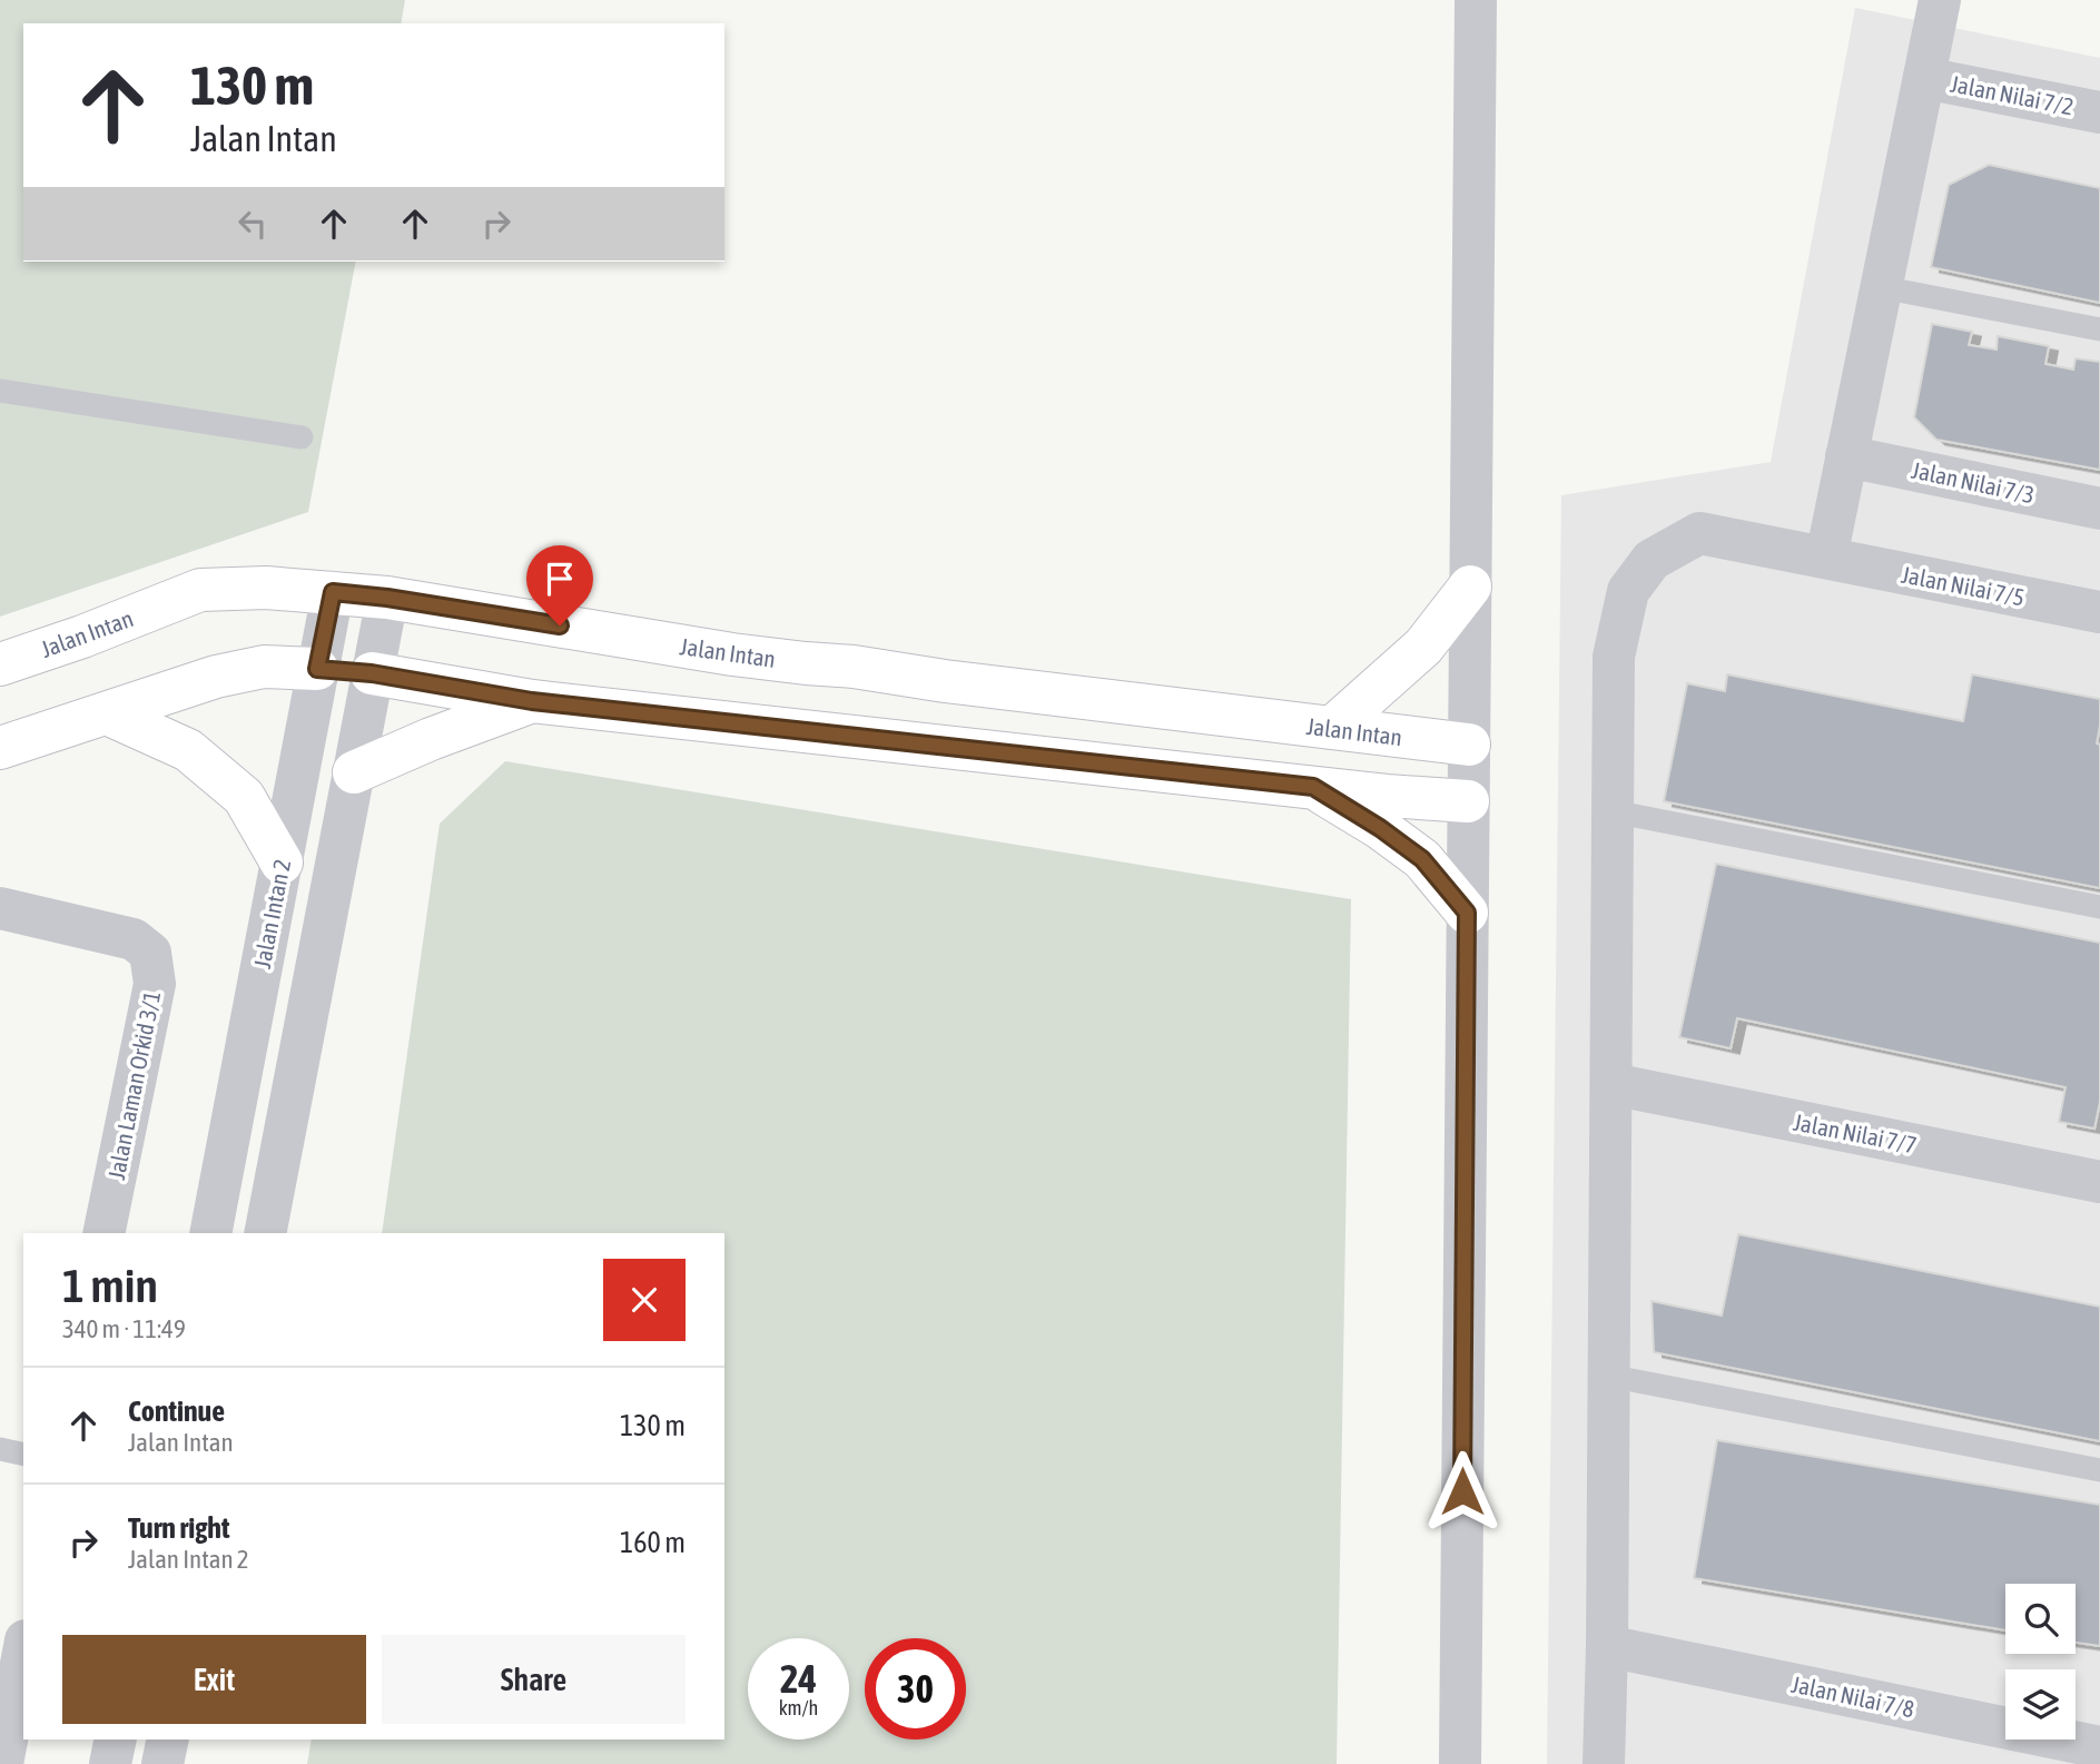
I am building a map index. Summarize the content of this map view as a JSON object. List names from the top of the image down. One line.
{"streets":{"street":["Jalan Nilai 7/2","Jalan Nilai 7/3","Jalan Nilai 7/5","Jalan Intan","Jalan Intan 2","Jalan Laman Orkid 3/1","Jalan Nilai 7/7","Jalan Nilai 7/8"]},"crossings":[["Jalan Nilai 7/5","Jalan Nilai 7/7"],["Jalan Nilai 7/5","Jalan Nilai 7/8"],["Jalan Intan","Jalan Intan 2"]],"page":{"turn":["130 m","Jalan Intan"],"heading":["1 min","340 m · 11:49"],"list":[{"name":"Continue","note":"Jalan Intan","value":"130 m"},{"name":"Turn right","note":"Jalan Intan 2","value":"160 m"}],"buttons":["Exit","Share"],"speed":"24 km/h","limit":"30"}}
